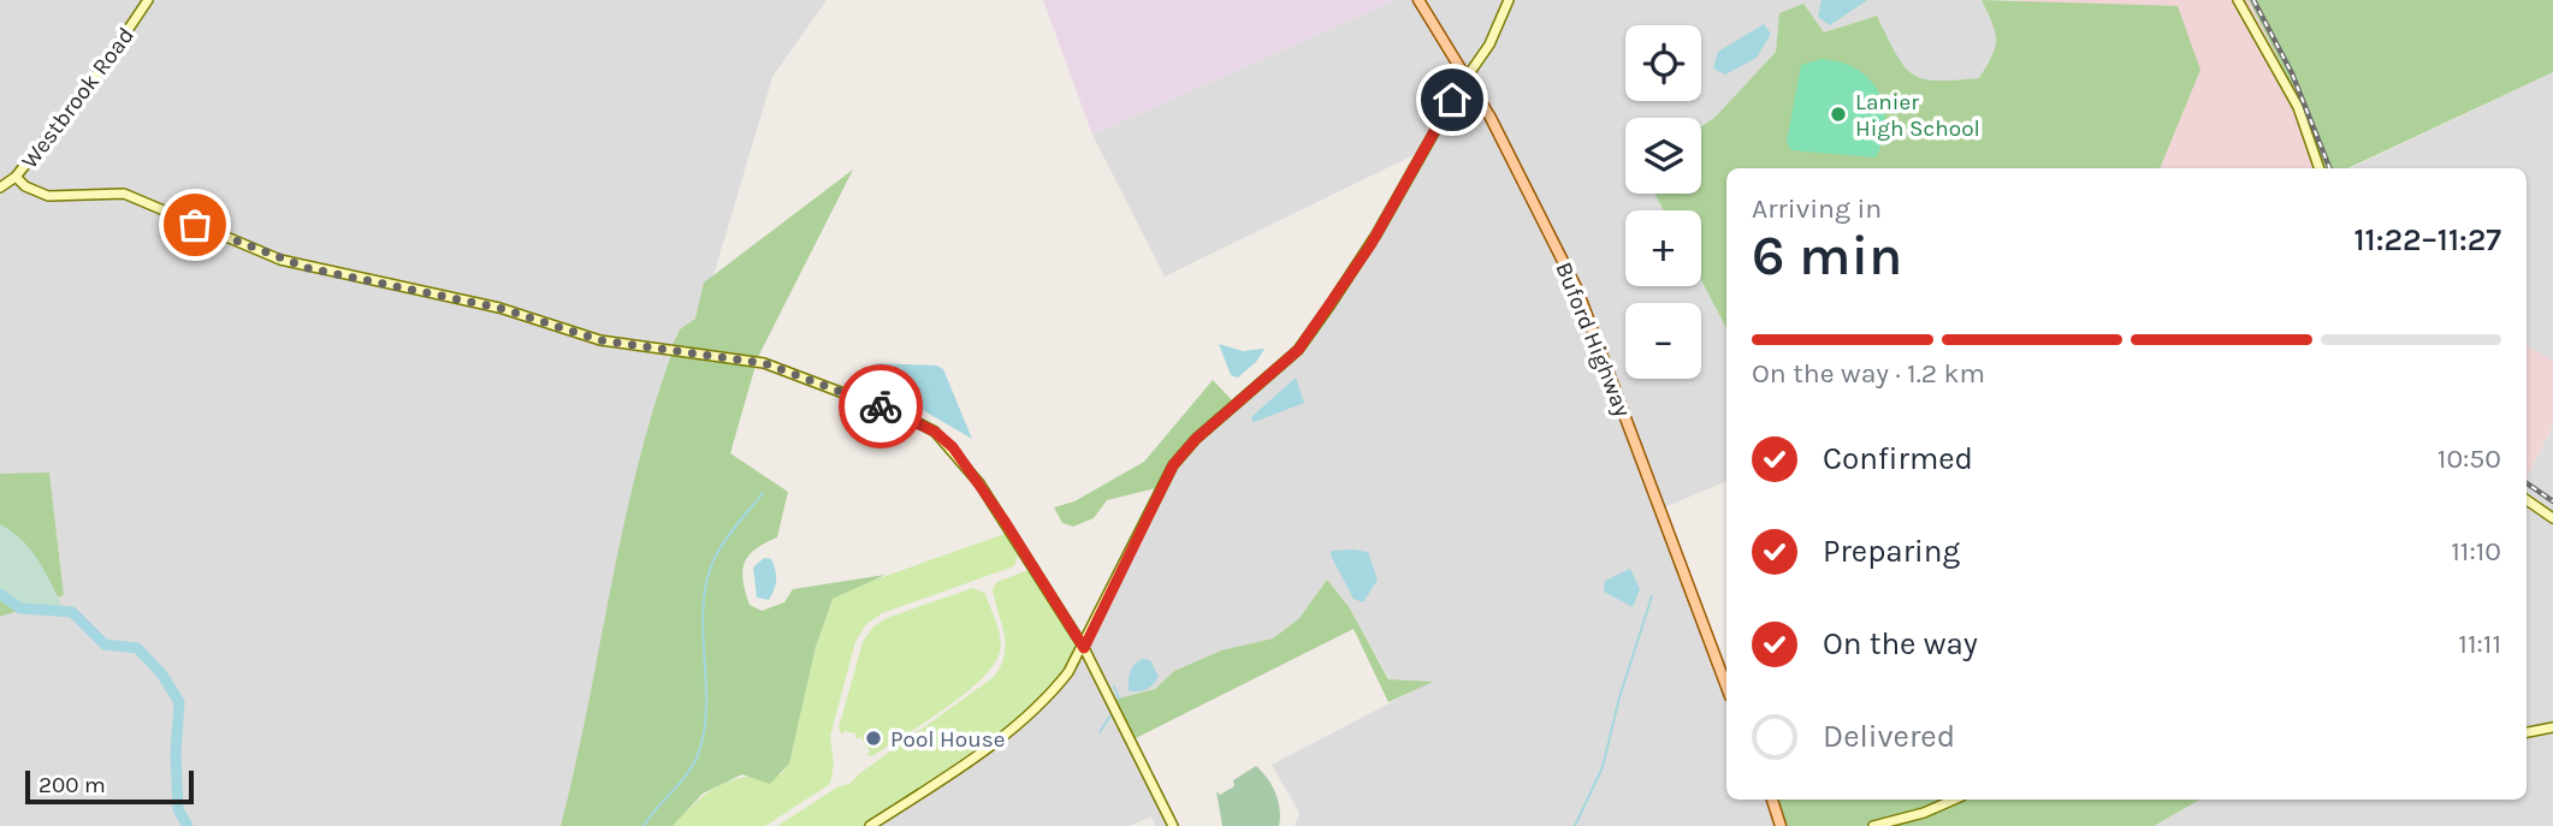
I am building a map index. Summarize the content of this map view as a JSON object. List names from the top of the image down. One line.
{"streets":{"main road":["Buford Highway"],"street":["Westbrook Road"]},"places":["Lanier High School","Pool House"],"scale_bar":"200 m","page":{"map_buttons":["+","−"],"heading":["6 min","Arriving in","11:22–11:27"],"bar":"On the way · 1.2 km","list":[["Confirmed","10:50"],["Preparing","11:10"],["On the way","11:11"],"Delivered"],"scale":"200 m"}}
